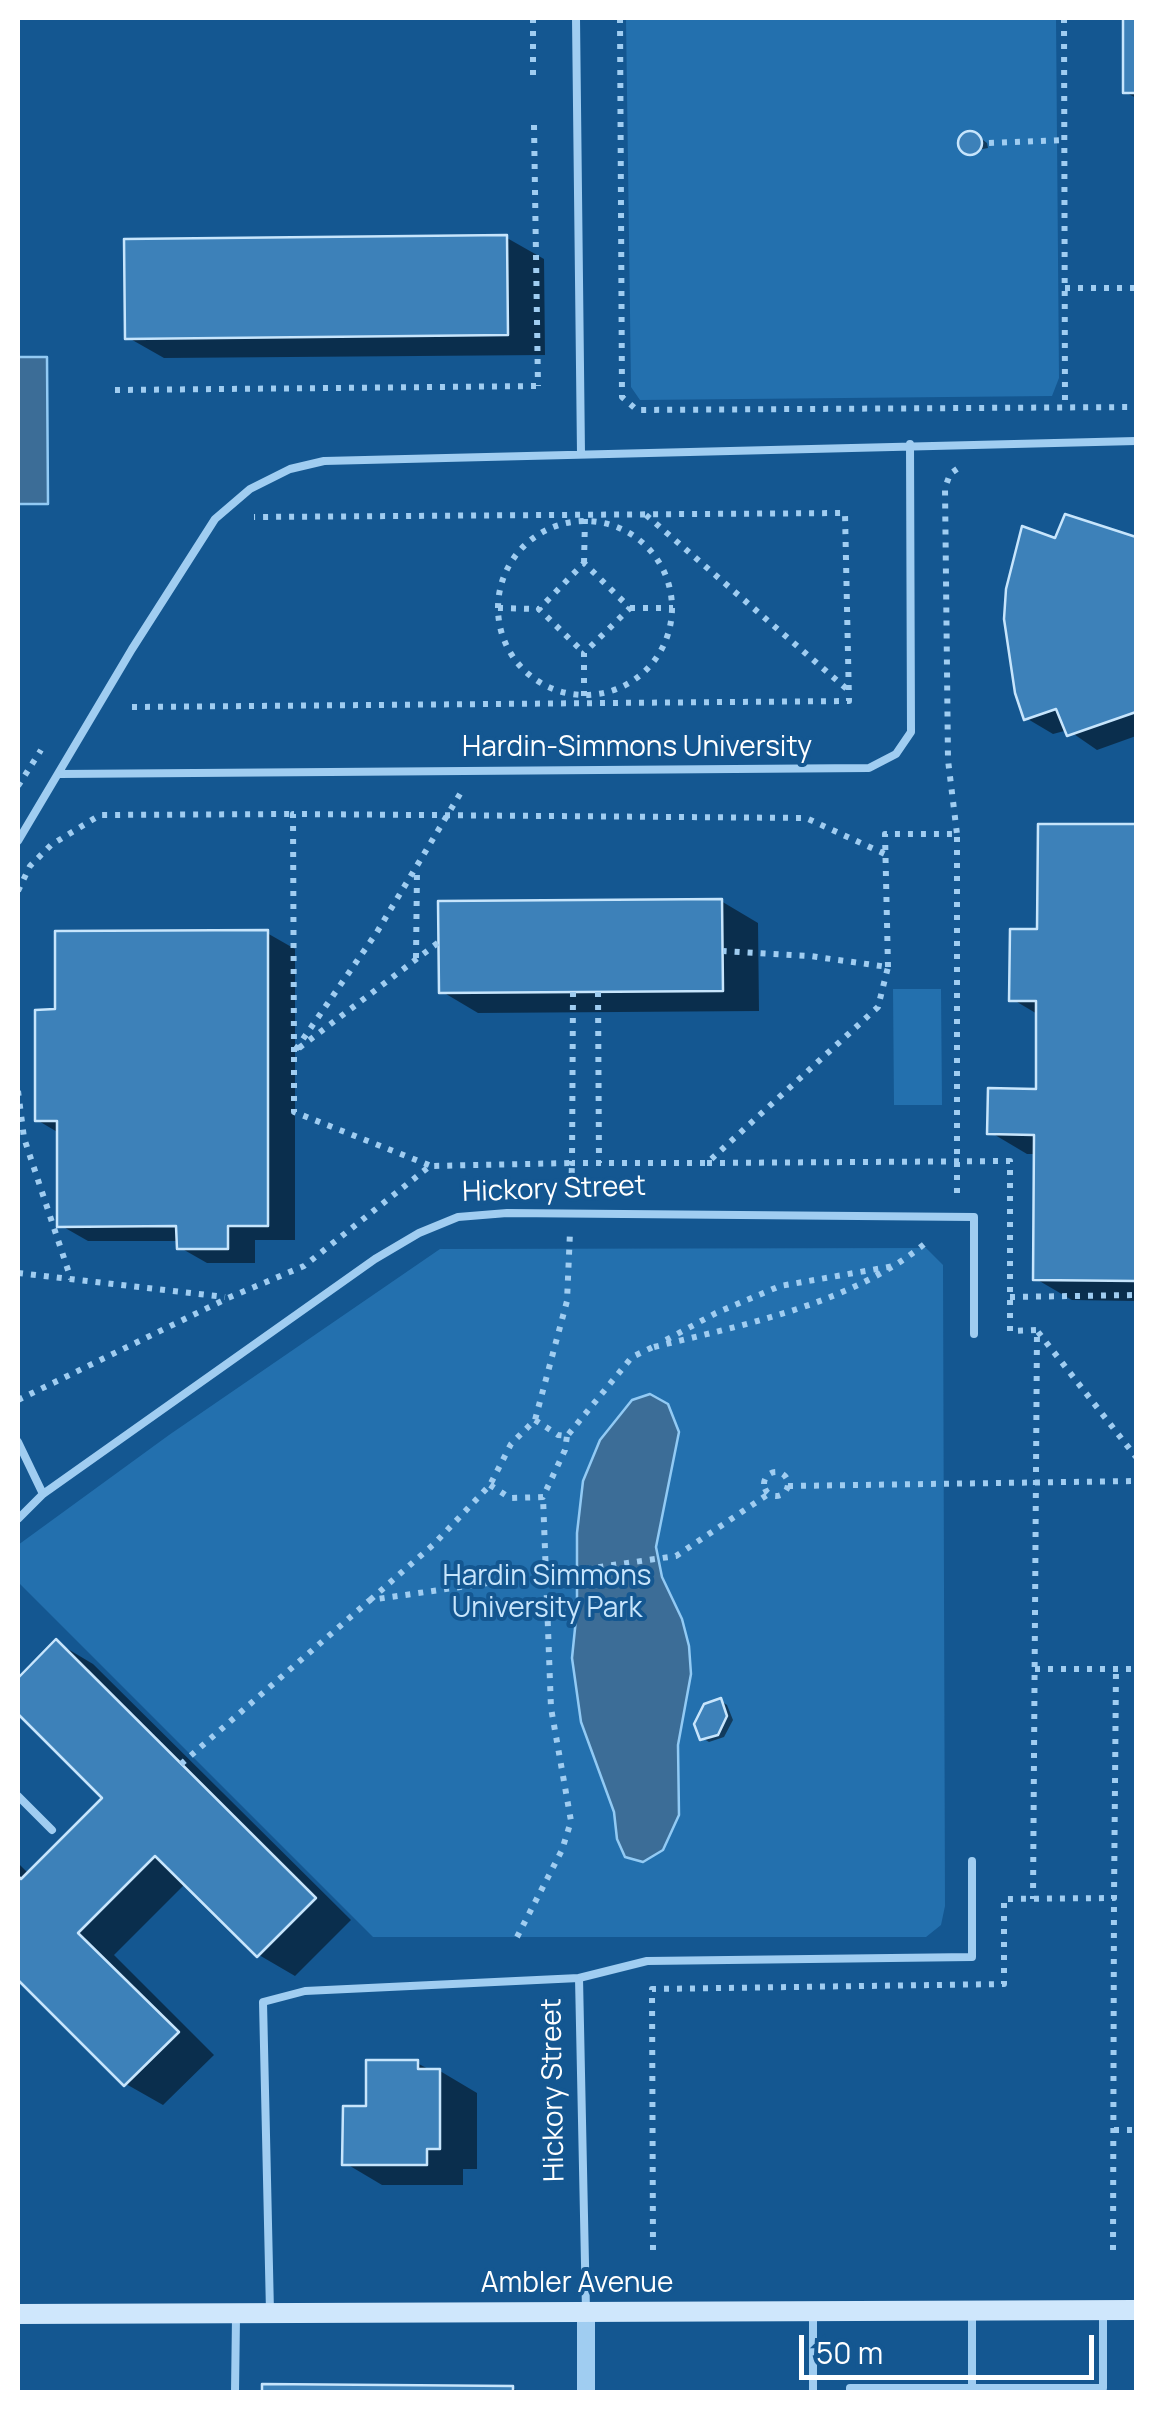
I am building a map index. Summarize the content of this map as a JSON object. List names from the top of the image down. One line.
{"streets":{"main road":["Ambler Avenue"],"street":["Hickory Street"],"lane":["Hardin-Simmons University"]},"crossings":[["Hickory Street","Ambler Avenue"]],"parks":["Hardin Simmons University Park"],"scale_bar":"50 m"}
